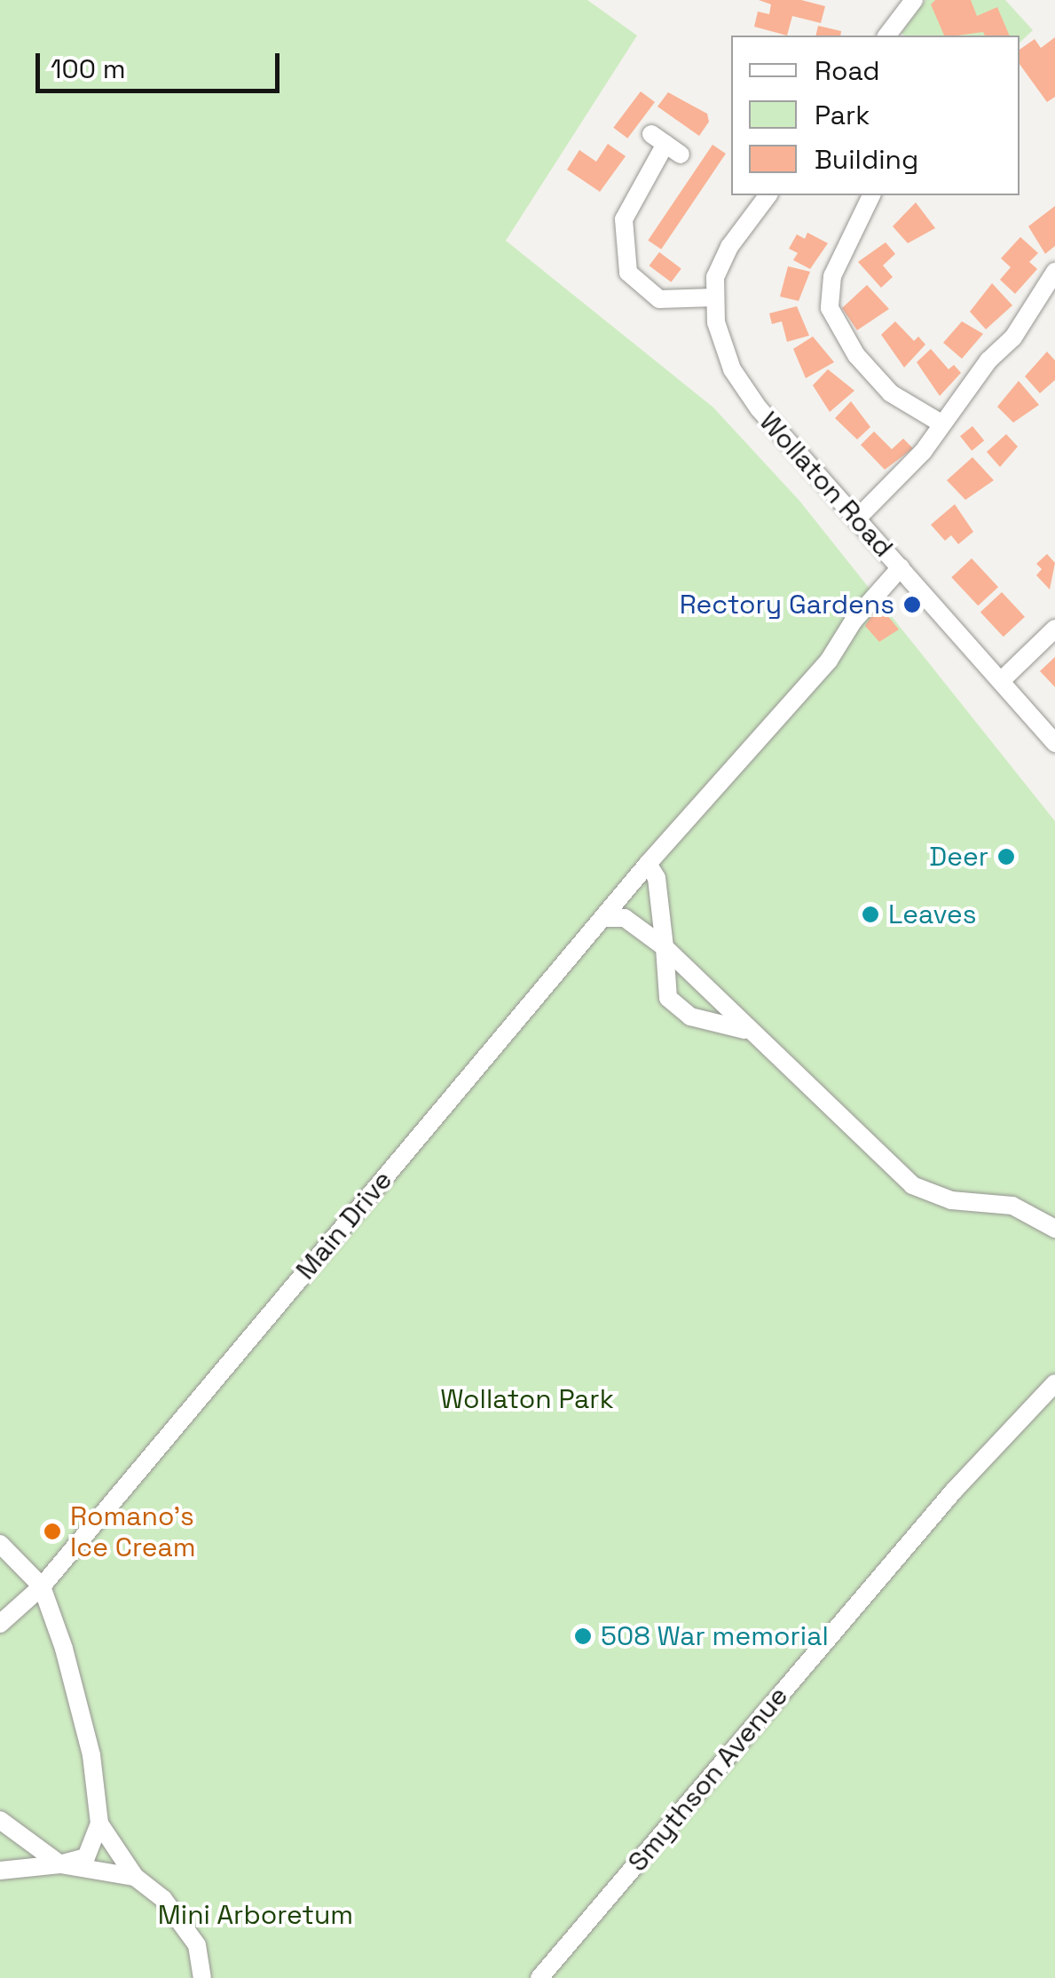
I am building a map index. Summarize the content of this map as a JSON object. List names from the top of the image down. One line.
{"streets":{"street":["Wollaton Road","Main Drive","Smythson Avenue"]},"crossings":[["Wollaton Road","Main Drive"]],"parks":["Wollaton Park","Mini Arboretum"],"places":["Rectory Gardens","Deer","Leaves","Romano's Ice Cream","508 War memorial"],"legend":["Road","Park","Building"],"scale_bar":"100 m"}
